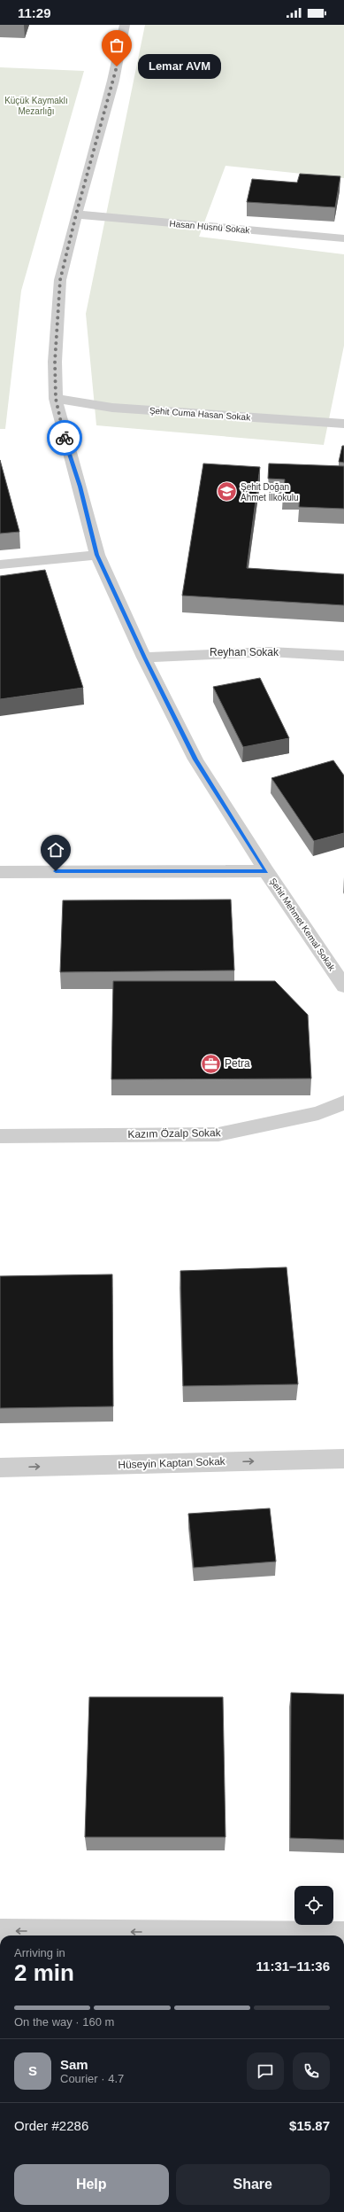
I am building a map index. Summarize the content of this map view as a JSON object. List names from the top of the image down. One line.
{"streets":{"street":["Hasan Hüsnü Sokak","Şehit Cuma Hasan Sokak","Reyhan Sokak","Şehit Mehmet Kemal Sokak","Kazım Özalp Sokak","Hüseyin Kaptan Sokak"]},"crossings":[["Hasan Hüsnü Sokak","Şehit Mehmet Kemal Sokak"],["Şehit Cuma Hasan Sokak","Şehit Mehmet Kemal Sokak"],["Reyhan Sokak","Şehit Mehmet Kemal Sokak"]],"one_way":["Hüseyin Kaptan Sokak"],"parks":["Küçük Kaymaklı Mezarlığı"],"places":{"other":["Lemar AVM"],"school or university":["Şehit Doğan Ahmet İlkokulu"],"office":["Petra"]},"page":{"status":"11:29","bubble":"Lemar AVM","heading":["2 min","Arriving in","11:31–11:36"],"panel":["Sam","Courier · 4.7","Order #2286","$15.87"],"bar":"On the way · 160 m","round":"S","buttons":["Help","Share"]}}
